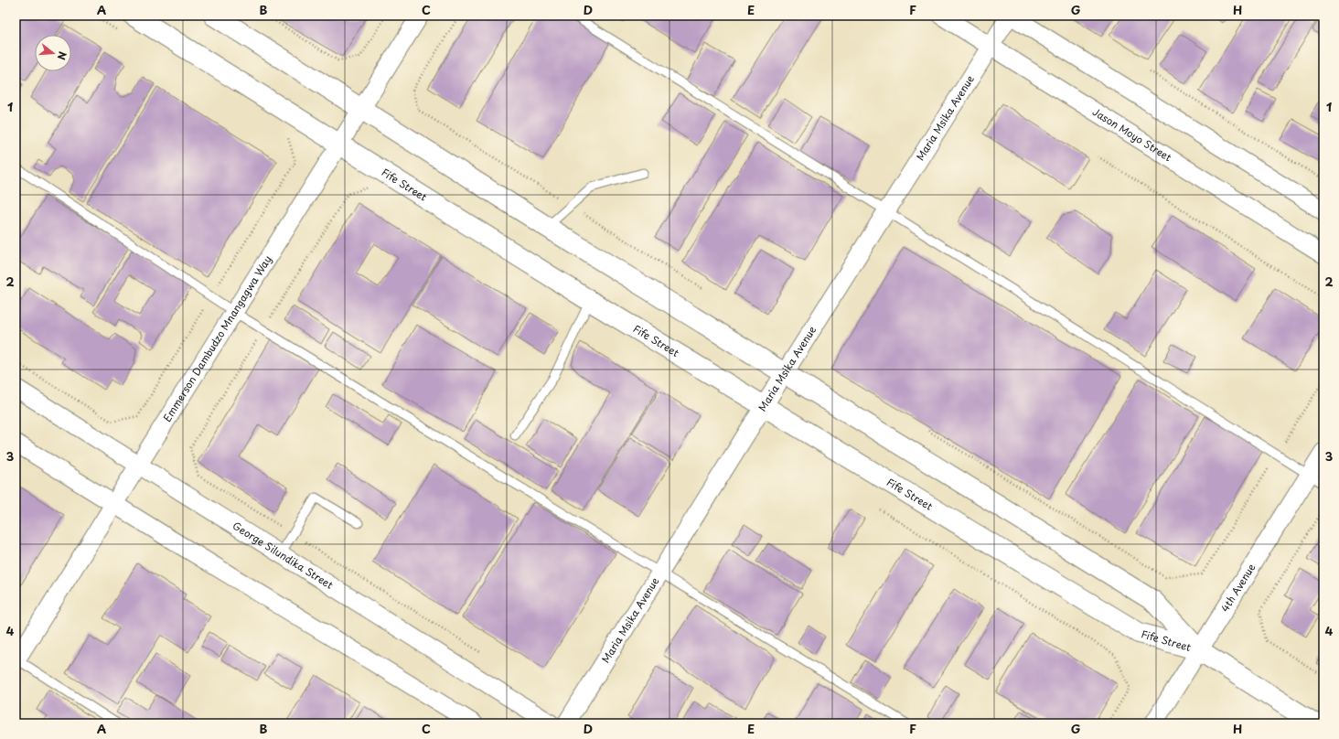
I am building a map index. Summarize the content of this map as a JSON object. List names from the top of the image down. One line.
{"streets":{"street":["Maria Msika Avenue","Jason Moyo Street","Fife Street","Emmerson Dambudzo Mnangagwa Way","George Silundika Street","4th Avenue"]},"crossings":[["Maria Msika Avenue","Jason Moyo Street"],["Maria Msika Avenue","Fife Street"],["Fife Street","Emmerson Dambudzo Mnangagwa Way"],["Fife Street","4th Avenue"],["Emmerson Dambudzo Mnangagwa Way","George Silundika Street"]],"north":"right","grid":{"columns":["A","B","C","D","E","F","G","H"],"rows":["1","2","3","4"]}}
